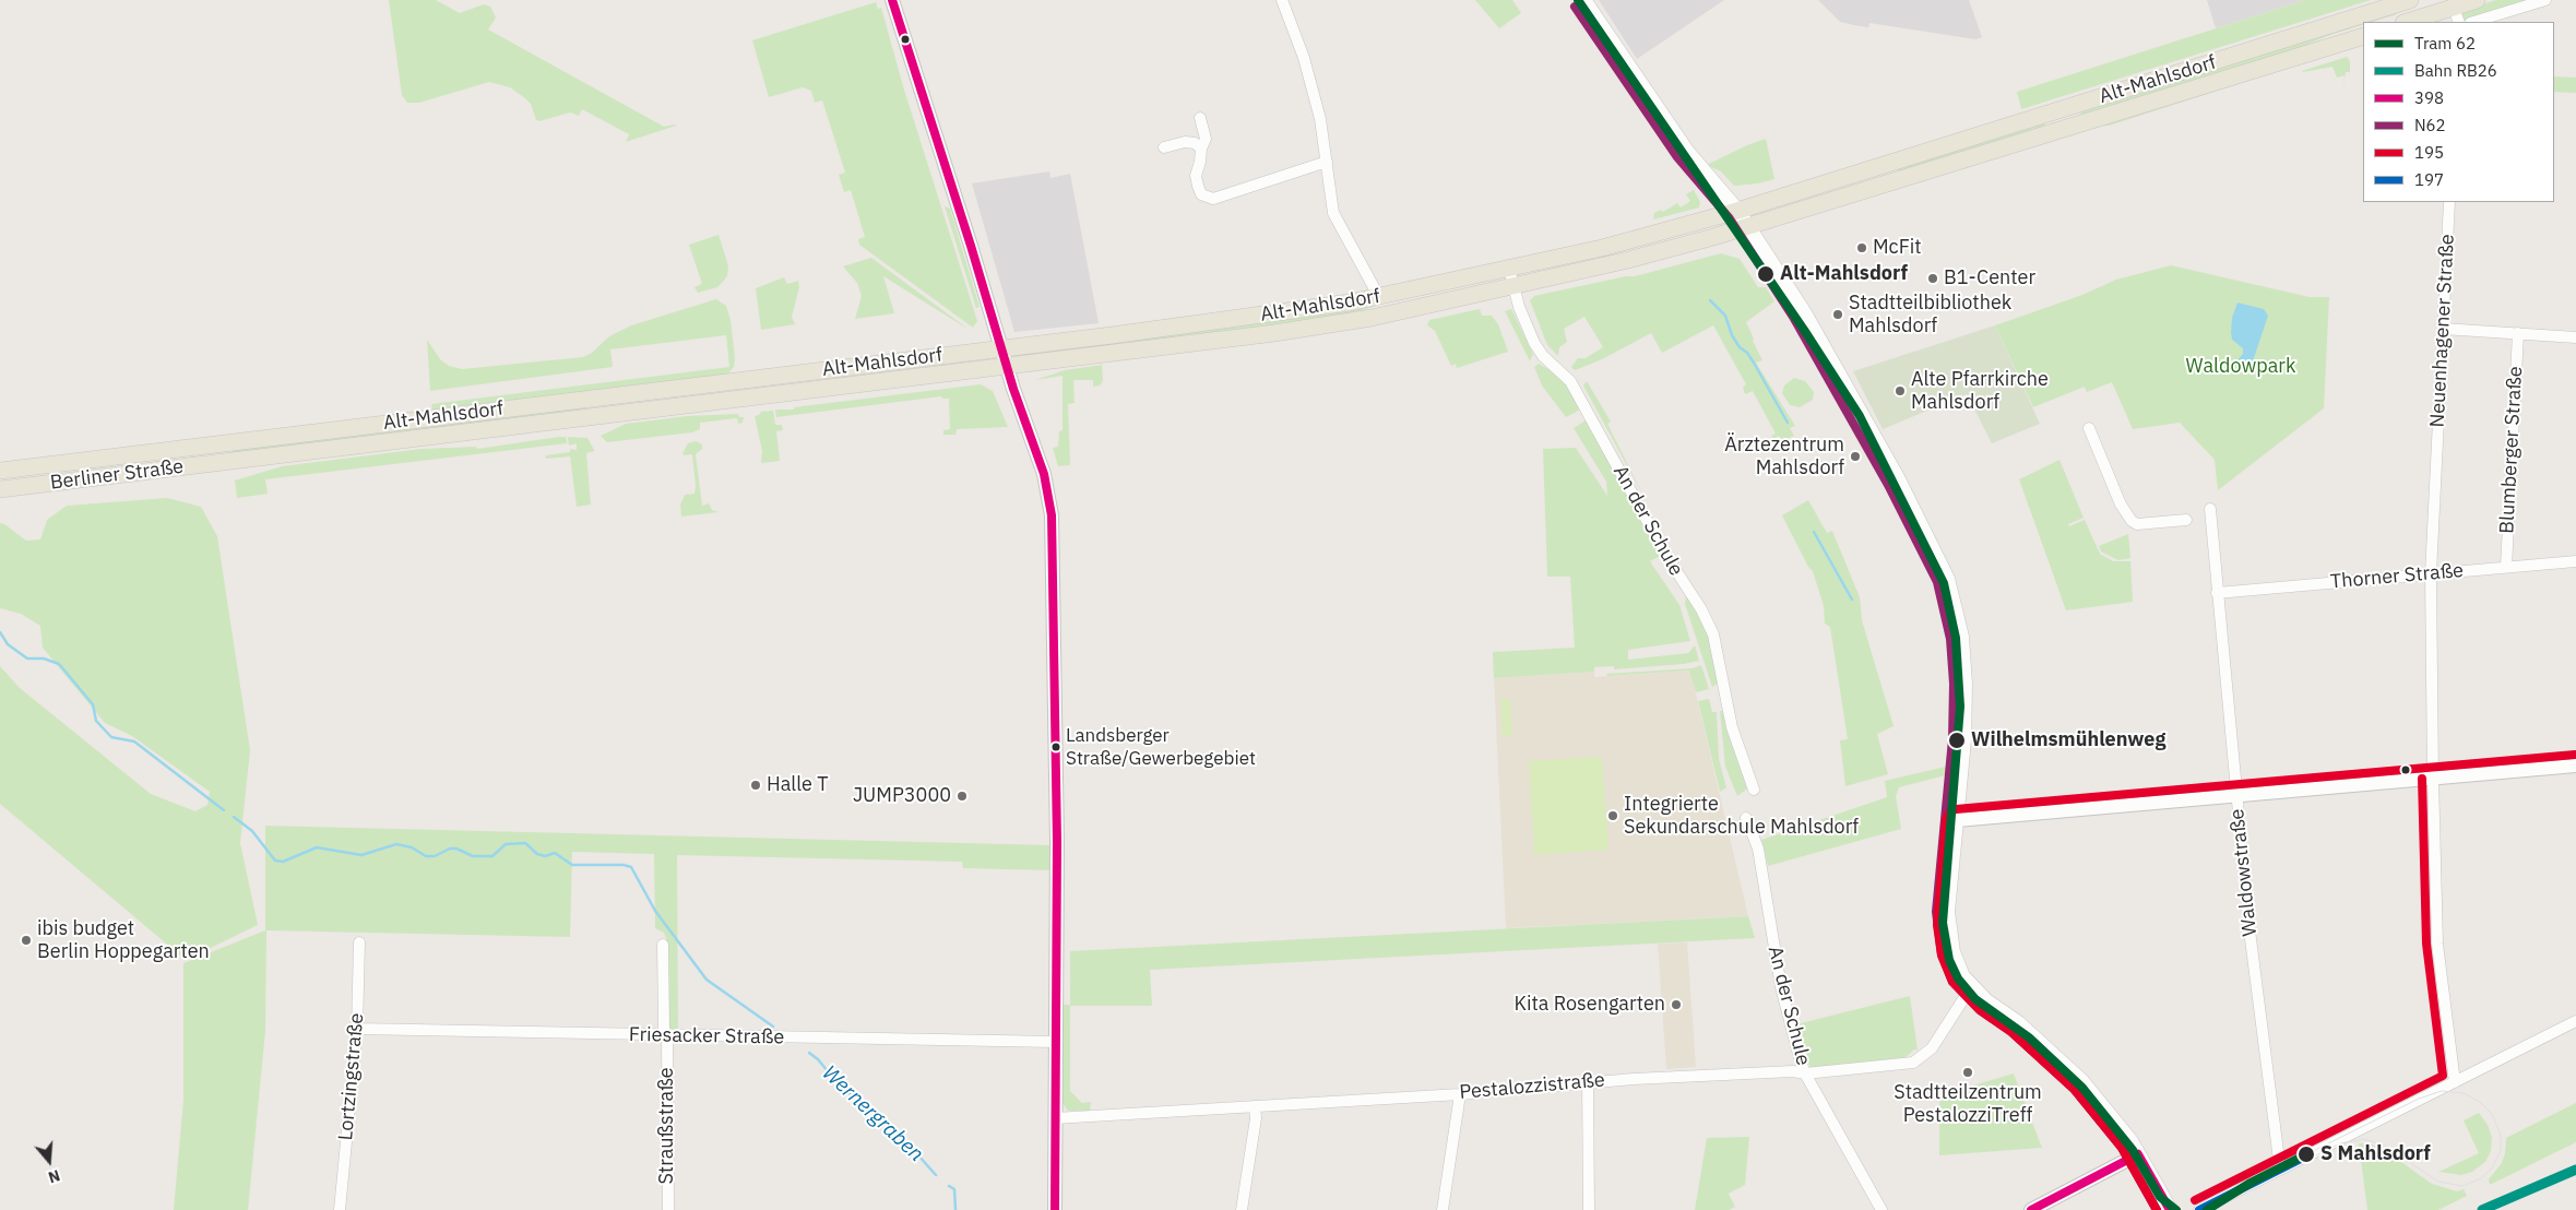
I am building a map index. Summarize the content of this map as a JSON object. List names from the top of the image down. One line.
{"streets":{"main road":["Alt-Mahlsdorf","Berliner Straße"],"street":["Neuenhagener Straße","Blumberger Straße","An der Schule","Thorner Straße","Waldowstraße","Friesacker Straße","Lortzingstraße","Pestalozzistraße","Straußstraße"]},"crossings":[["Alt-Mahlsdorf","Berliner Straße"],["Alt-Mahlsdorf","An der Schule"],["Neuenhagener Straße","Thorner Straße"],["Blumberger Straße","Thorner Straße"],["An der Schule","Pestalozzistraße"],["Thorner Straße","Waldowstraße"],["Friesacker Straße","Lortzingstraße"],["Friesacker Straße","Straußstraße"]],"water":["Wernergraben"],"parks":["Waldowpark"],"places":["McFit","Alt-Mahlsdorf","B1-Center","Stadtteilbibliothek Mahlsdorf","Alte Pfarrkirche Mahlsdorf","Ärztezentrum Mahlsdorf","Wilhelmsmühlenweg","Landsberger Straße/Gewerbegebiet","Halle T","JUMP3000","Integrierte Sekundarschule Mahlsdorf","ibis budget Berlin Hoppegarten","Kita Rosengarten","Stadtteilzentrum PestalozziTreff","S Mahlsdorf"],"lines":["tram line 62","transit line 398","transit line N62","transit line 195","transit line 197","rail line RB26"],"legend":["Tram 62","Bahn RB26","398","N62","195","197"],"north":"bottom"}
